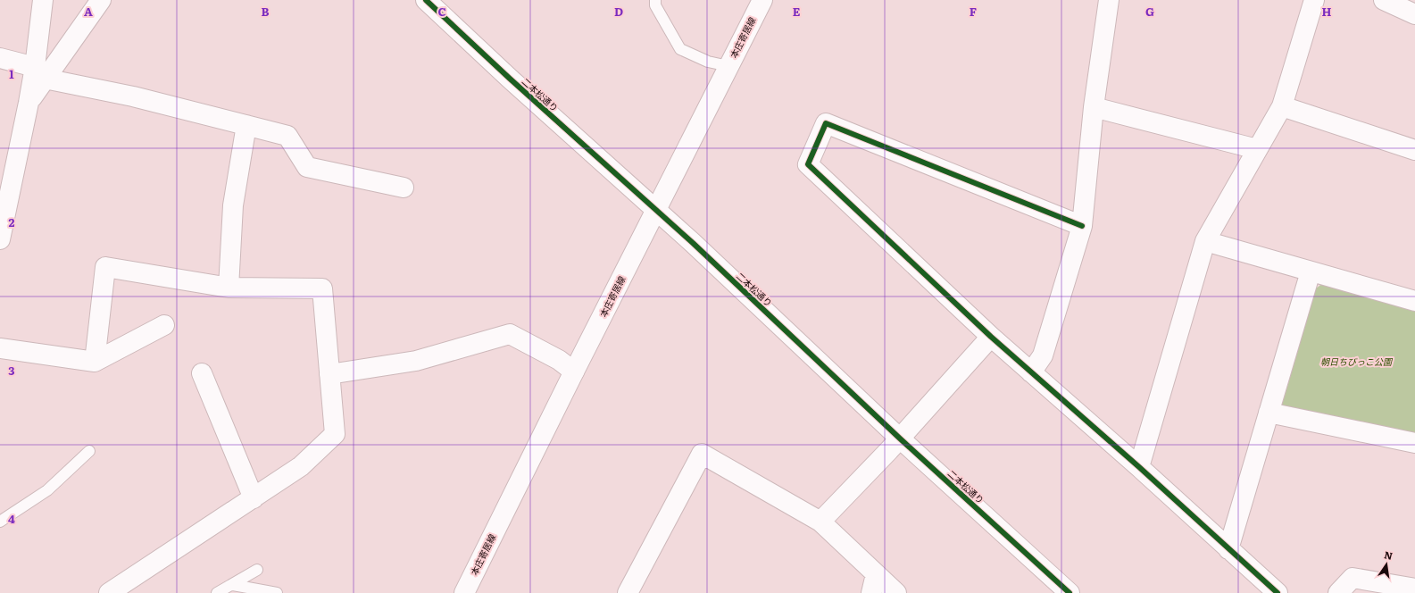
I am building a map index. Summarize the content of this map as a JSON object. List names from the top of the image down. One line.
{"streets":{"street":["本庄寄居線","二本松通り"]},"crossings":[["本庄寄居線","二本松通り"]],"parks":["朝日ちびっこ公園"],"north":"top","grid":{"columns":["A","B","C","D","E","F","G","H"],"rows":["1","2","3","4"]}}
